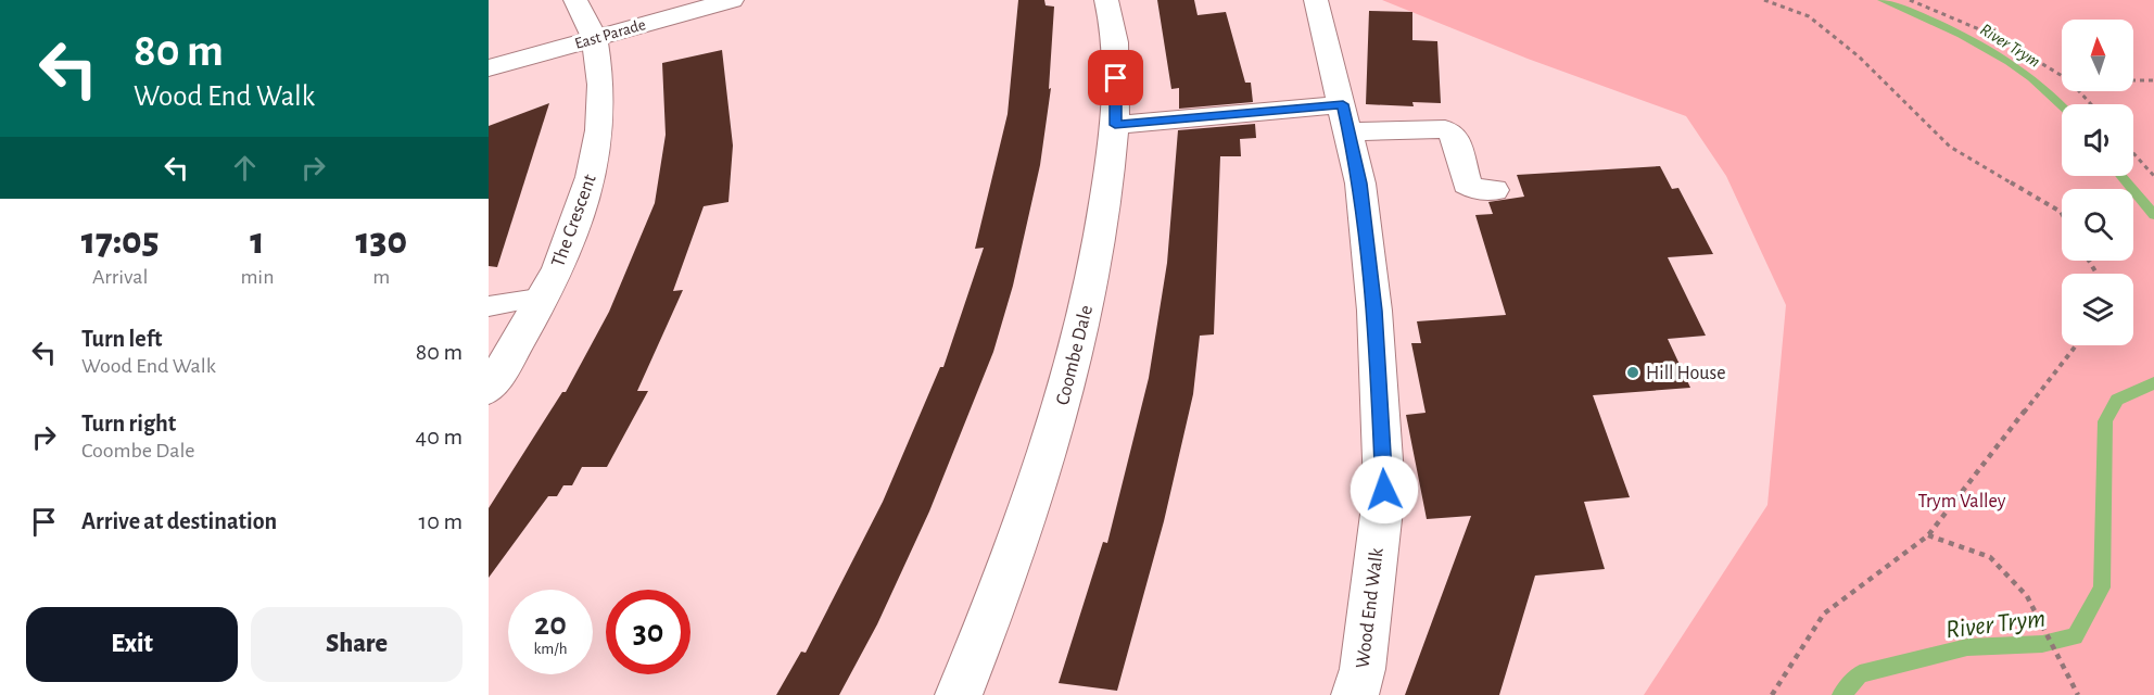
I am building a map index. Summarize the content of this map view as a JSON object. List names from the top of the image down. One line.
{"streets":{"street":["East Parade","The Crescent","Coombe Dale","Wood End Walk"]},"crossings":[["East Parade","The Crescent"]],"water":["River Trym"],"parks":["Trym Valley"],"places":["Hill House"],"north":"top","page":{"turn":["80 m","Wood End Walk"],"eta":["17:05","Arrival","1","min","130","m"],"list":[{"name":"Turn left","note":"Wood End Walk","value":"80 m"},{"name":"Turn right","note":"Coombe Dale","value":"40 m"},{"name":"Arrive at destination","value":"10 m"}],"speed":"20 km/h","limit":"30","buttons":["Exit","Share"]}}
